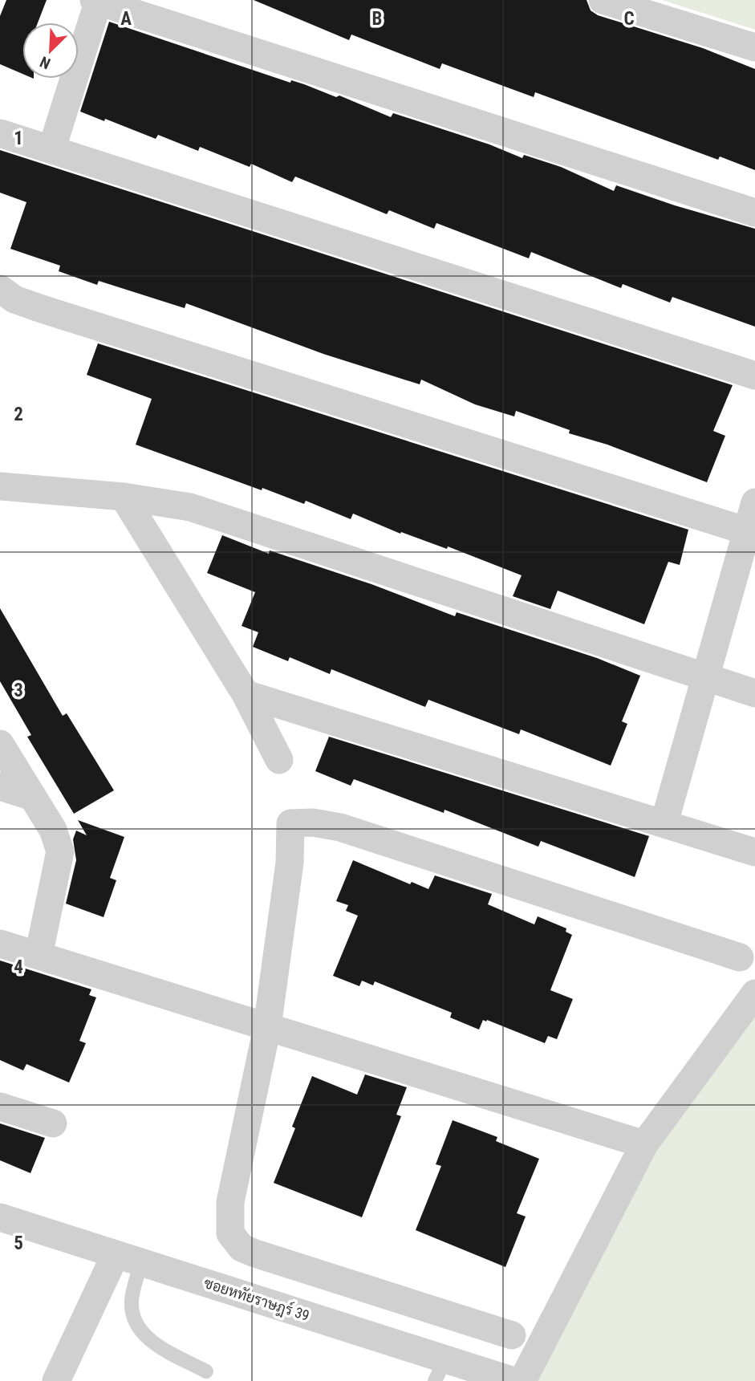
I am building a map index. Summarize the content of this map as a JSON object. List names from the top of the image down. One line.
{"streets":{"street":["ซอยหทัยราษฎร์ 39"]},"north":"bottom left","grid":{"columns":["A","B","C"],"rows":["1","2","3","4","5"]}}
